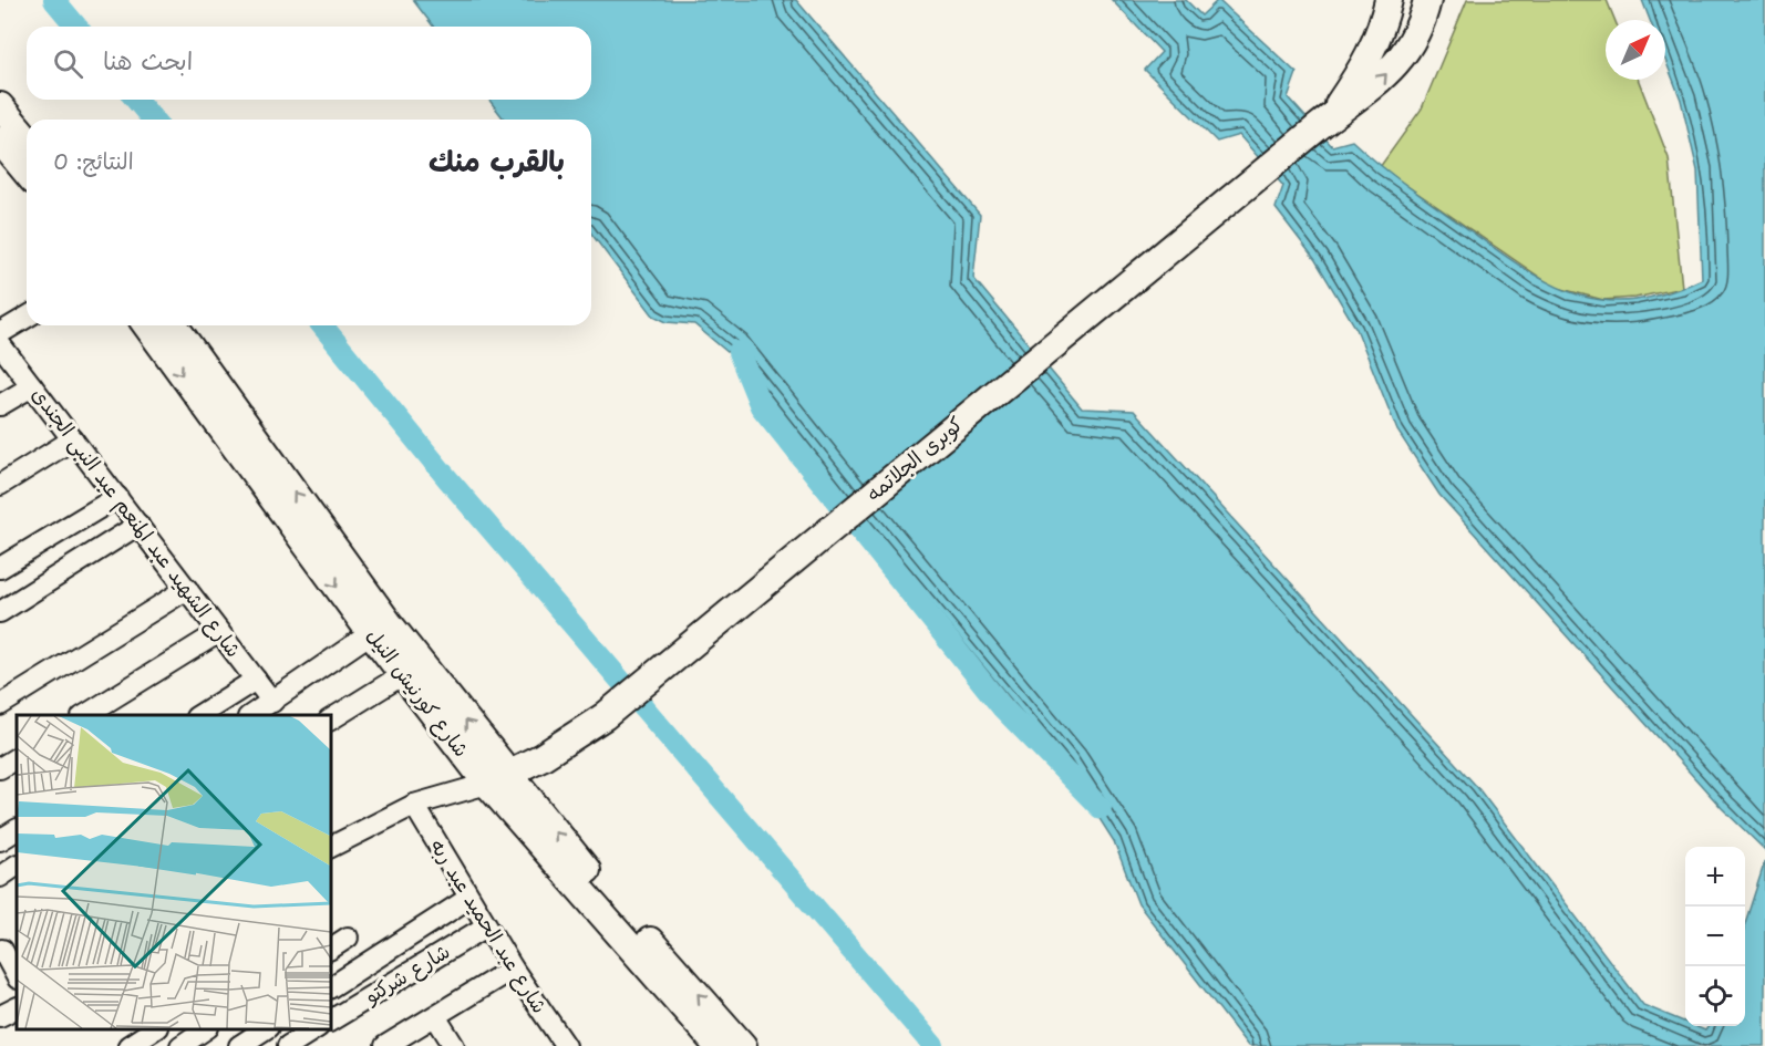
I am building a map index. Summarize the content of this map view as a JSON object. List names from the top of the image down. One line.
{"streets":{"main road":["كوبرى الجلاتمه","شارع كورنيش النيل"],"street":["شارع الشهيد عبد المنعم عبد النبى الجندى","شارع عبد الحميد عبد ربه","شارع شركتو"]},"crossings":[["كوبرى الجلاتمه","شارع كورنيش النيل"],["شارع عبد الحميد عبد ربه","شارع شركتو"]],"north":"top right","page":{"search":"ابحث هنا","heading":["بالقرب منك","النتائج: 0"],"map_buttons":["+","−"]}}
